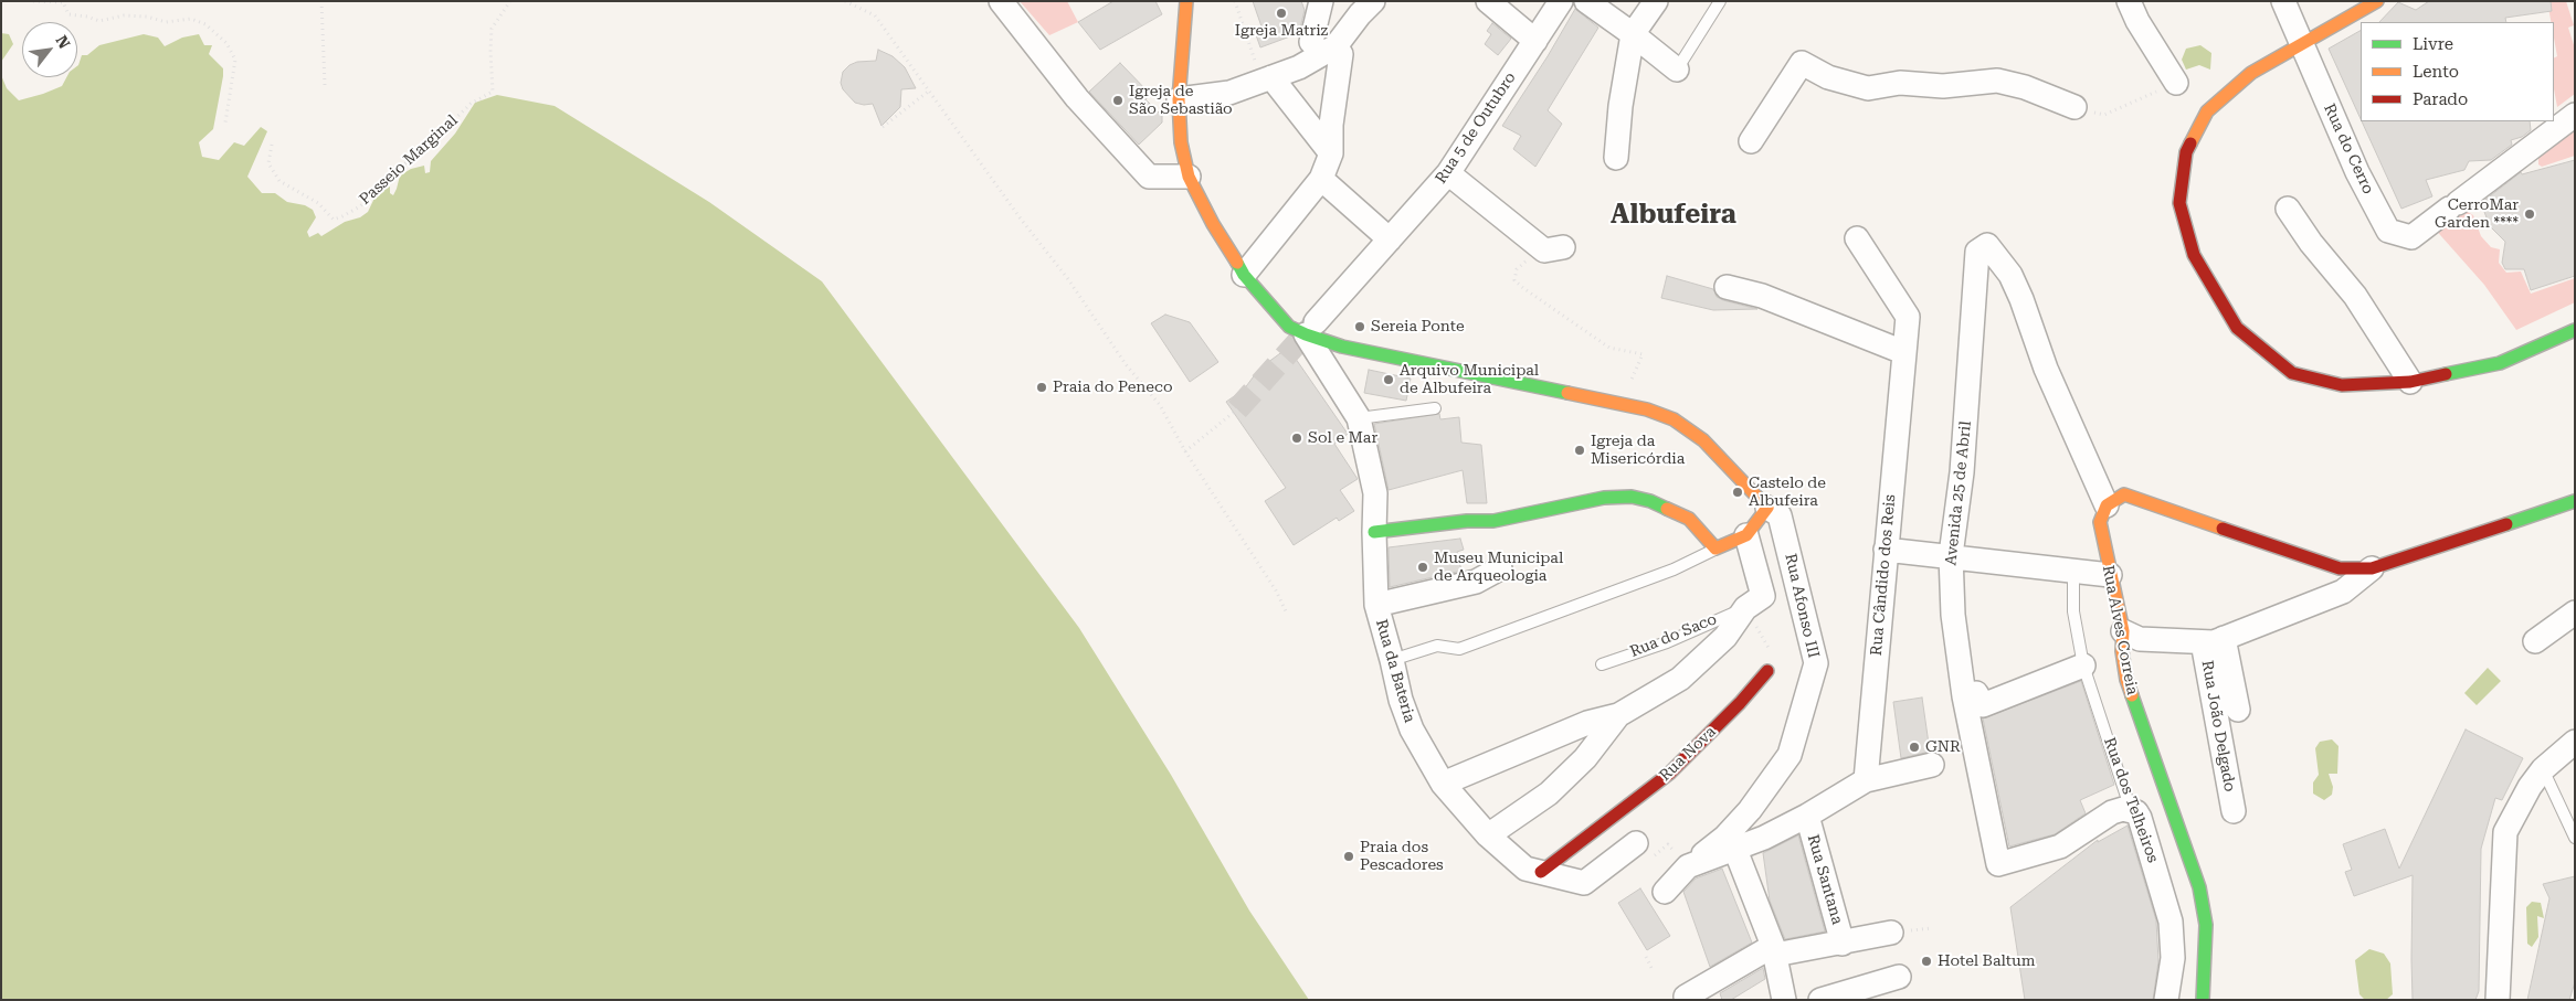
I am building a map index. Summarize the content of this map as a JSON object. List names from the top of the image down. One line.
{"streets":{"street":["Rua 5 de Outubro","Rua do Cerro","Avenida 25 de Abril","Rua Cândido dos Reis","Rua Afonso III","Rua Alves Correia","Rua da Bateria","Rua João Delgado","Rua Nova","Rua dos Telheiros","Rua Santana"],"lane":["Rua do Saco"],"path":["Passeio Marginal"]},"crossings":[["Rua 5 de Outubro","Rua da Bateria"],["Avenida 25 de Abril","Rua Alves Correia"],["Avenida 25 de Abril","Rua dos Telheiros"],["Rua da Bateria","Rua Nova"]],"districts":["Albufeira"],"places":["Igreja Matriz","Igreja de São Sebastião","CerroMar Garden ****","Sereia Ponte","Arquivo Municipal de Albufeira","Praia do Peneco","Sol e Mar","Igreja da Misericórdia","Castelo de Albufeira","Museu Municipal de Arqueologia","GNR","Praia dos Pescadores","Hotel Baltum"],"legend":["Livre","Lento","Parado"],"north":"top right"}
